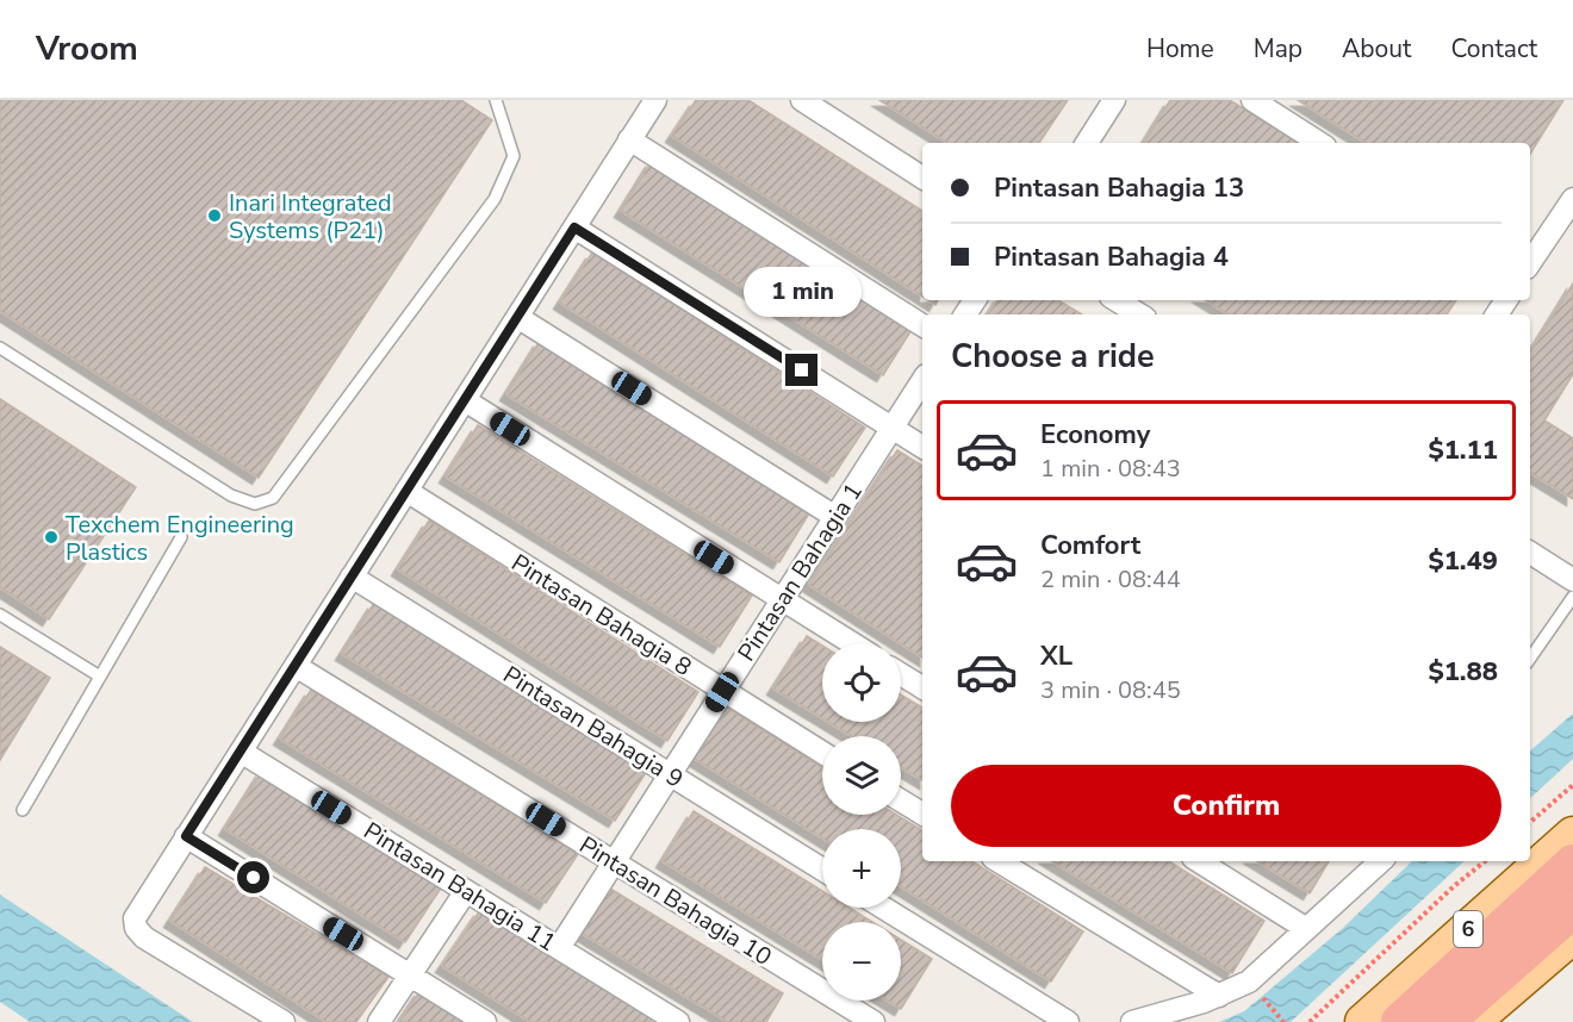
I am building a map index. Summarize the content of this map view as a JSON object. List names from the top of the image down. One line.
{"streets":{"highway":["6"],"street":["Pintasan Bahagia 1","Pintasan Bahagia 8","Pintasan Bahagia 9","Pintasan Bahagia 11","Pintasan Bahagia 10"]},"crossings":[["Pintasan Bahagia 1","Pintasan Bahagia 8"],["Pintasan Bahagia 1","Pintasan Bahagia 9"],["Pintasan Bahagia 1","Pintasan Bahagia 11"],["Pintasan Bahagia 1","Pintasan Bahagia 10"]],"places":["Inari Integrated Systems (P21)","Texchem Engineering Plastics"],"page":{"header":"Vroom","nav":["Home","Map","About","Contact"],"banner":["Pintasan Bahagia 13","Pintasan Bahagia 4"],"bubble":"1 min","heading":"Choose a ride","list":[{"name":"Economy","note":"1 min · 08:43","value":"$1.11"},{"name":"Comfort","note":"2 min · 08:44","value":"$1.49"},{"name":"XL","note":"3 min · 08:45","value":"$1.88"}],"map_buttons":["+","−"],"buttons":"Confirm"}}
